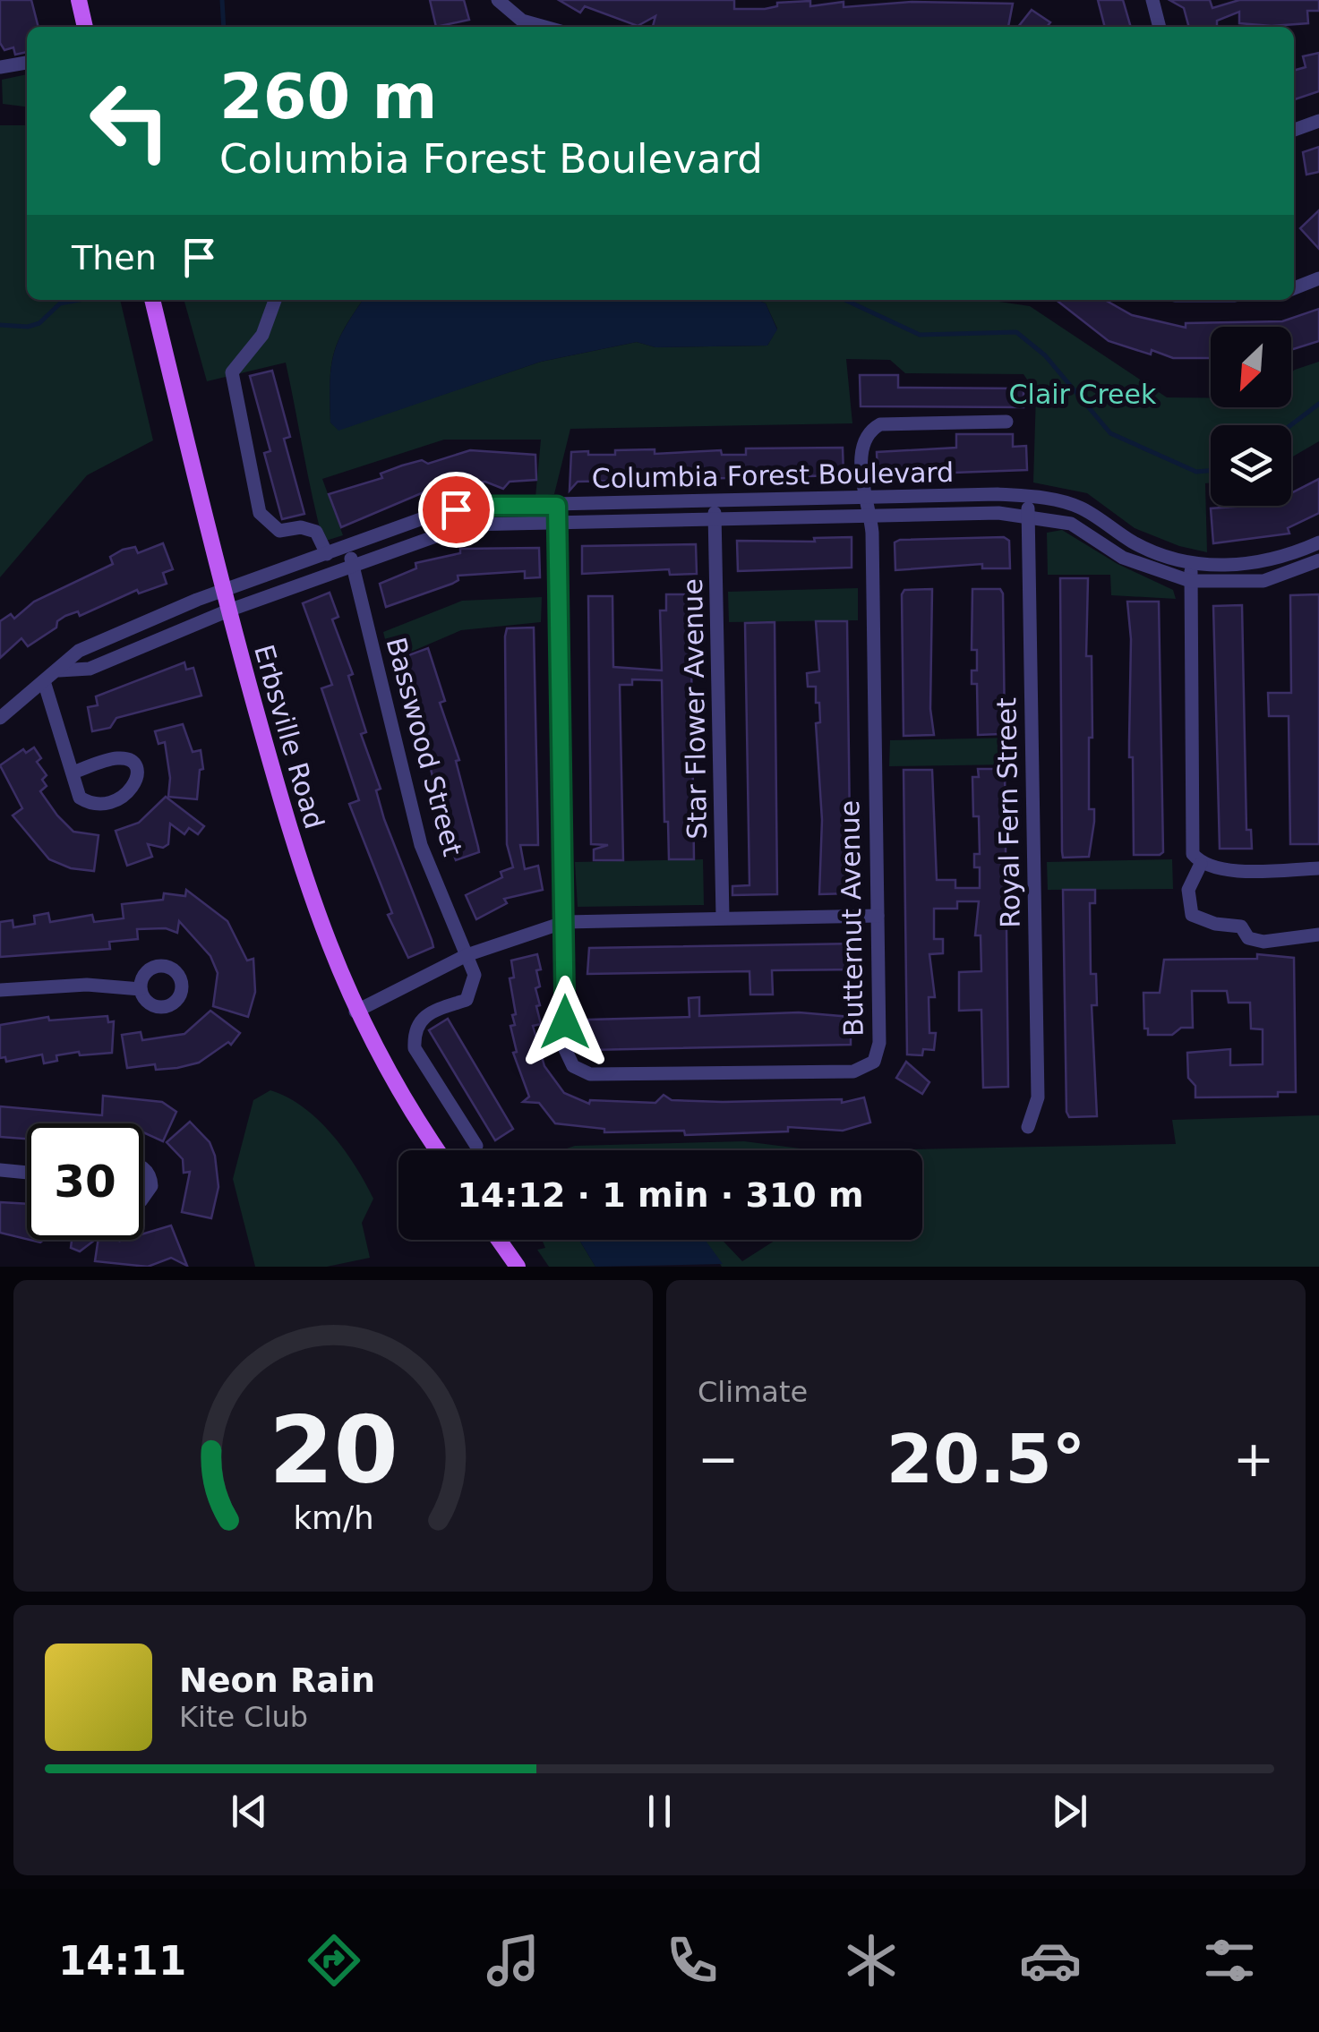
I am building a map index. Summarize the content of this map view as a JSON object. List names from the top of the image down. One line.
{"streets":{"main road":["Erbsville Road"],"street":["Columbia Forest Boulevard","Star Flower Avenue","Basswood Street","Royal Fern Street","Butternut Avenue"]},"crossings":[["Columbia Forest Boulevard","Star Flower Avenue"],["Columbia Forest Boulevard","Erbsville Road"],["Columbia Forest Boulevard","Basswood Street"],["Columbia Forest Boulevard","Royal Fern Street"],["Columbia Forest Boulevard","Butternut Avenue"]],"parks":["Clair Creek"],"north":"bottom left","page":{"turn":["260 m","Columbia Forest Boulevard"],"then":"Then","limit":"30","trip":"14:12 · 1 min · 310 m","tile":"Climate","heat":["−","20.5°","+"],"song":["Neon Rain","Kite Club"],"tabs":"14:11","gauge":["20","km/h"]}}
